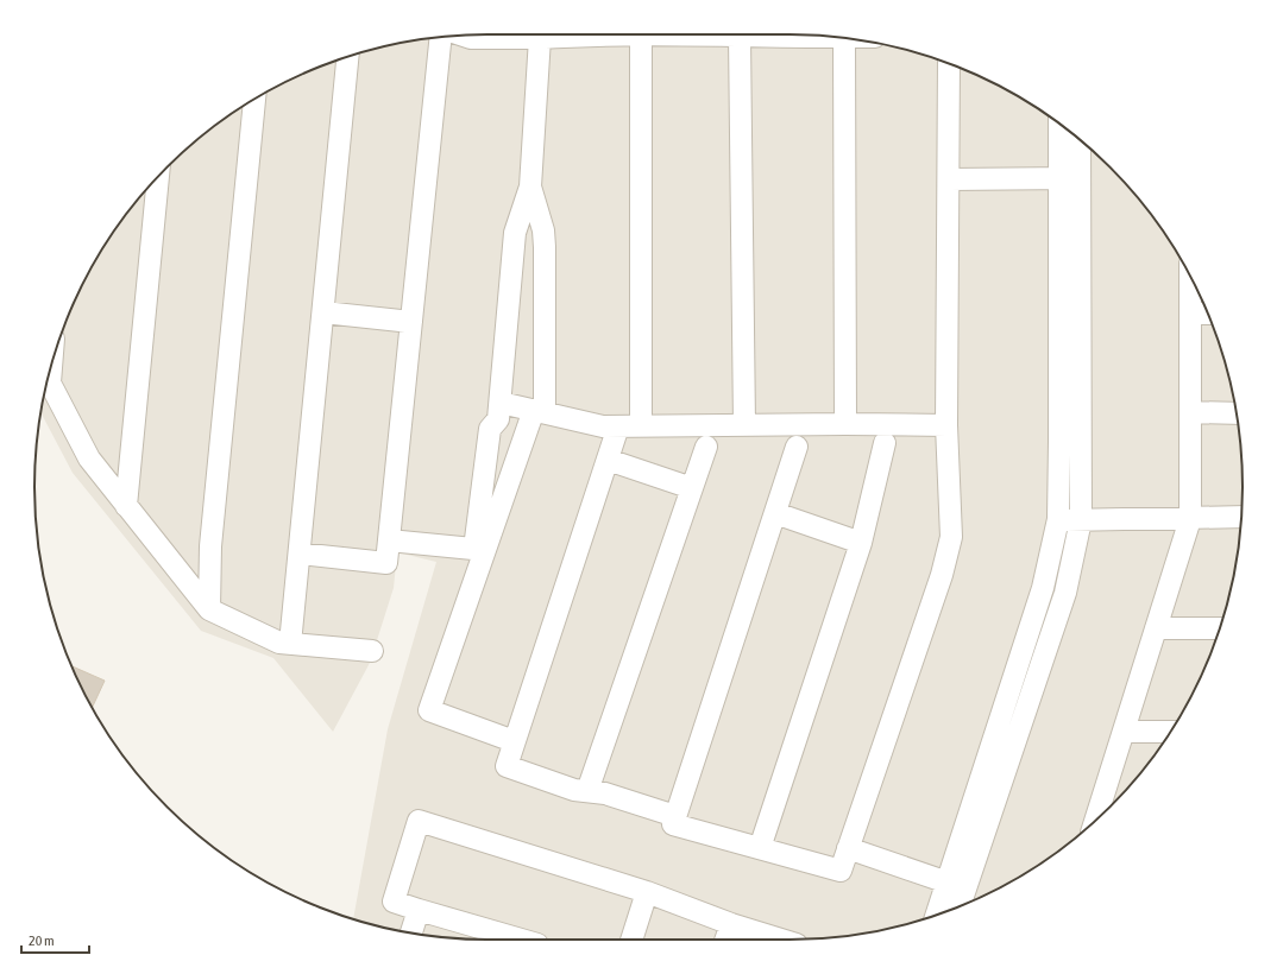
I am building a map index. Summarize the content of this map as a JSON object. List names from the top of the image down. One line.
{"scale_bar":"20 m"}
